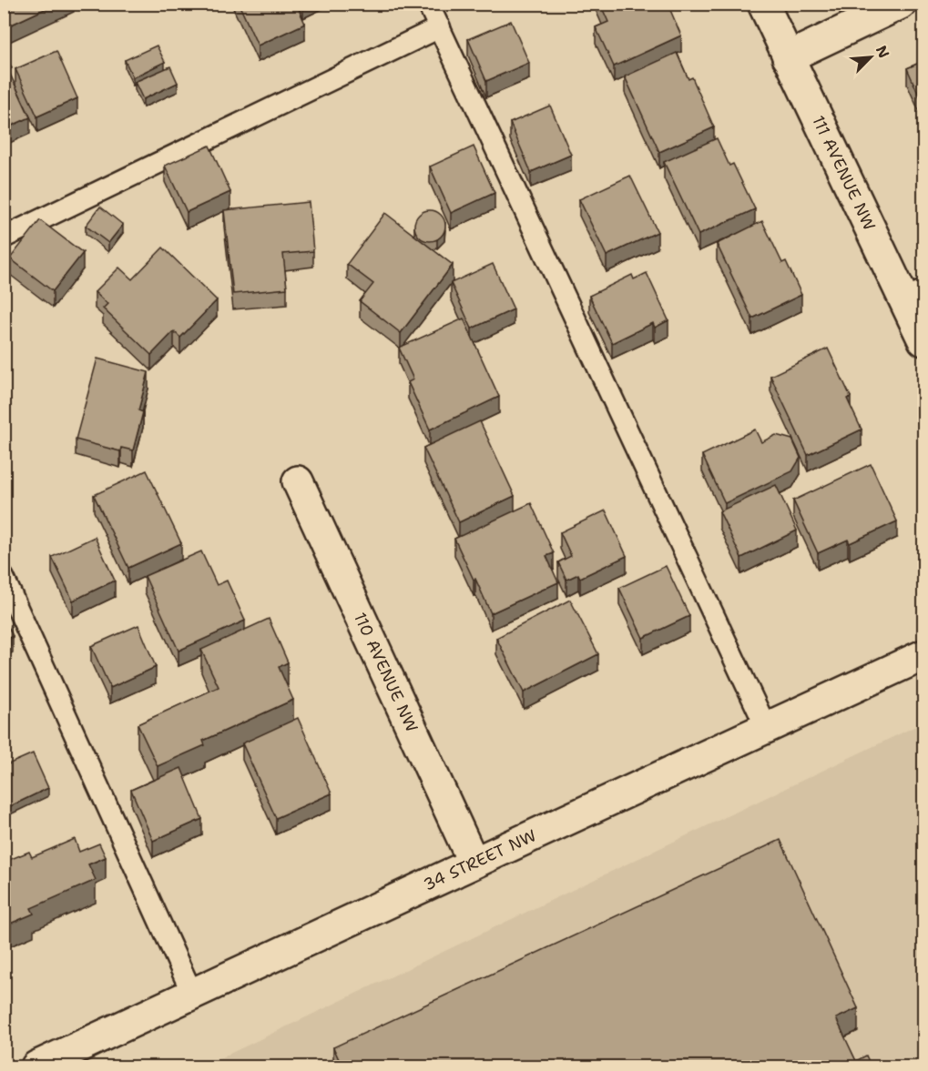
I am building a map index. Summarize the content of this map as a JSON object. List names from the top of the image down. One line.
{"streets":{"street":["111 AVENUE NW","110 AVENUE NW","34 STREET NW"]},"crossings":[["110 AVENUE NW","34 STREET NW"]],"north":"top right"}
